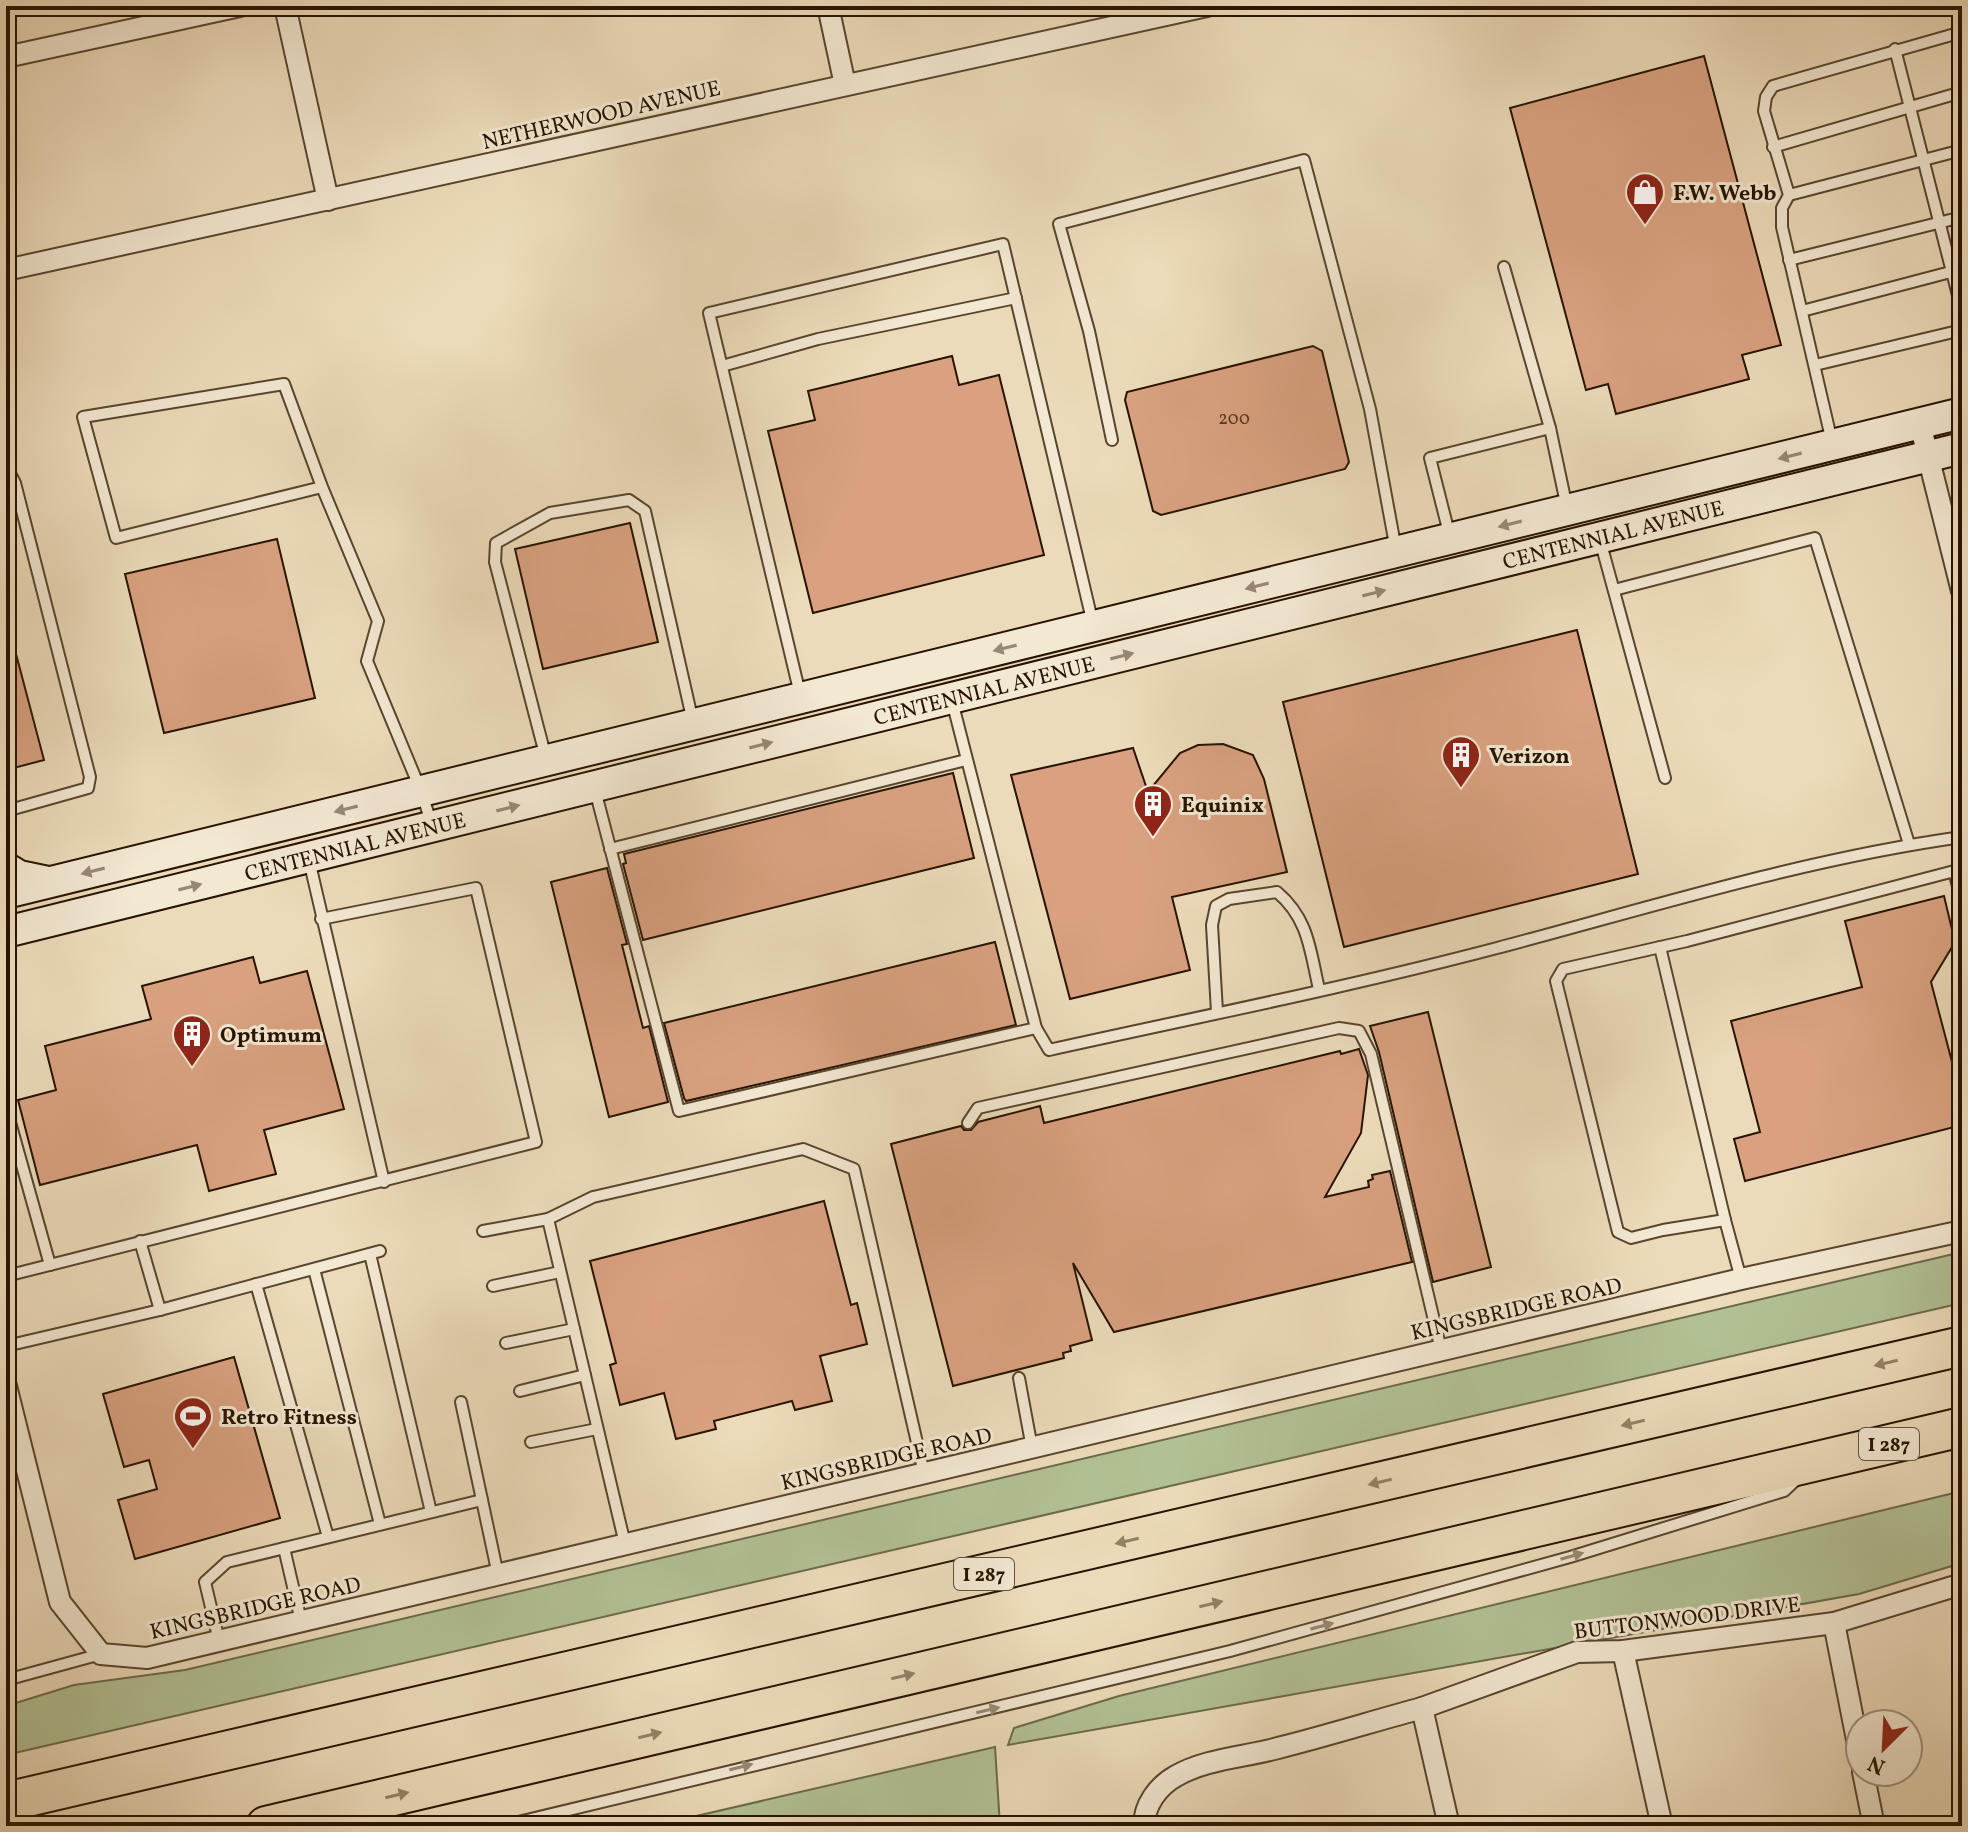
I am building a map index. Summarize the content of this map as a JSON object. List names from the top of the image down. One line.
{"streets":{"highway":["I 287"],"main road":["CENTENNIAL AVENUE"],"street":["NETHERWOOD AVENUE","KINGSBRIDGE ROAD","BUTTONWOOD DRIVE"]},"places":{"shop":["F.W. Webb"],"building":["Verizon","Equinix","Optimum"],"sports":["Retro Fitness"]},"house_numbers":["200"],"north":"bottom left"}
